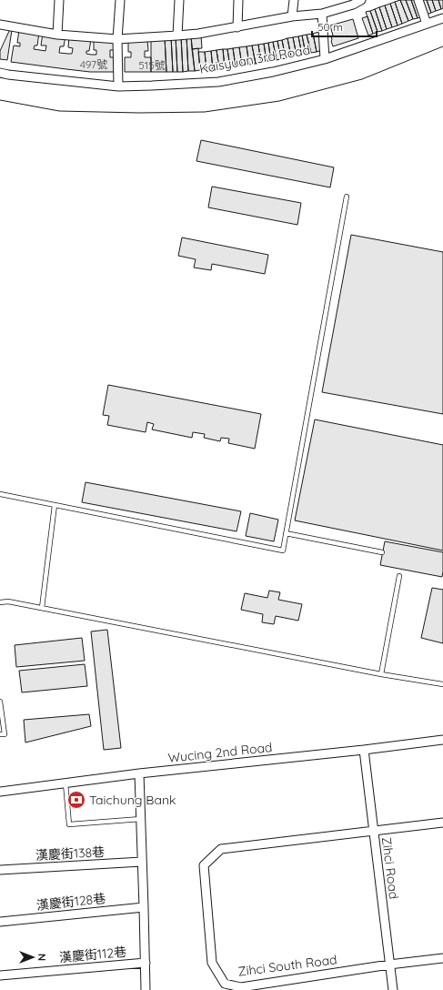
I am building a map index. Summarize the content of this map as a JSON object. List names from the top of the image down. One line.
{"streets":{"street":["Kaisyuan 3rd Road","Wucing 2nd Road","漢慶街138巷","Zihci Road","漢慶街128巷","漢慶街112巷","Zihci South Road"]},"crossings":[["Wucing 2nd Road","Zihci Road"],["Zihci Road","Zihci South Road"]],"places":{"bank":["Taichung Bank"]},"house_numbers":["497號","515號"],"scale_bar":"50 m","north":"right"}
